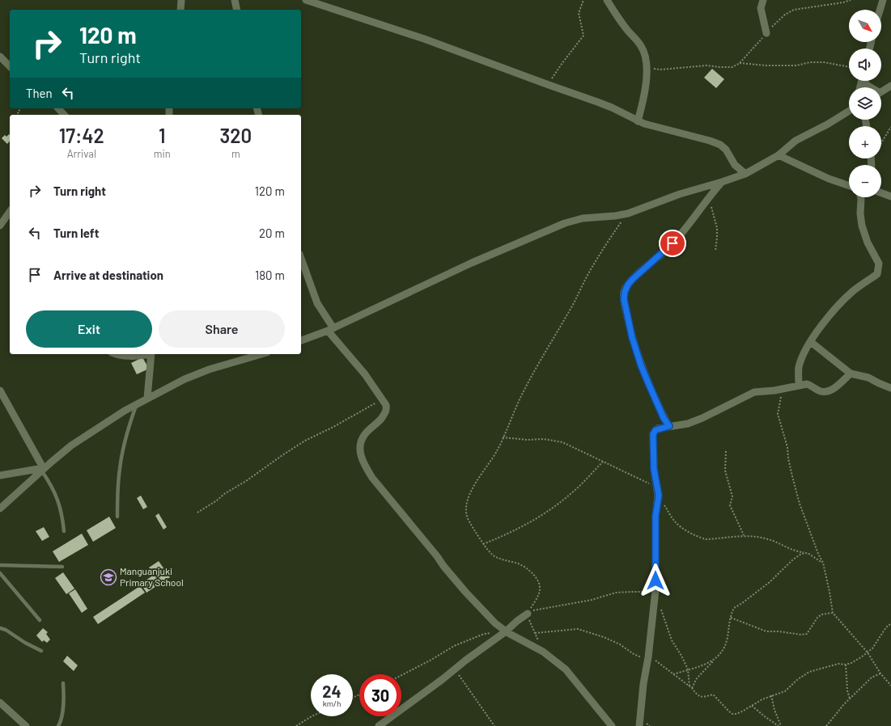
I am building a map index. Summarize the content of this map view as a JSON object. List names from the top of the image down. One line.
{"places":{"school or university":["Manguanjuki Primary School"]},"north":"bottom right","page":{"map_buttons":["+","−"],"turn":["120 m","Turn right"],"then":"Then","eta":["17:42","Arrival","1","min","320","m"],"list":[{"name":"Turn right","value":"120 m"},{"name":"Turn left","value":"20 m"},{"name":"Arrive at destination","value":"180 m"}],"buttons":["Exit","Share"],"speed":"24 km/h","limit":"30"}}
